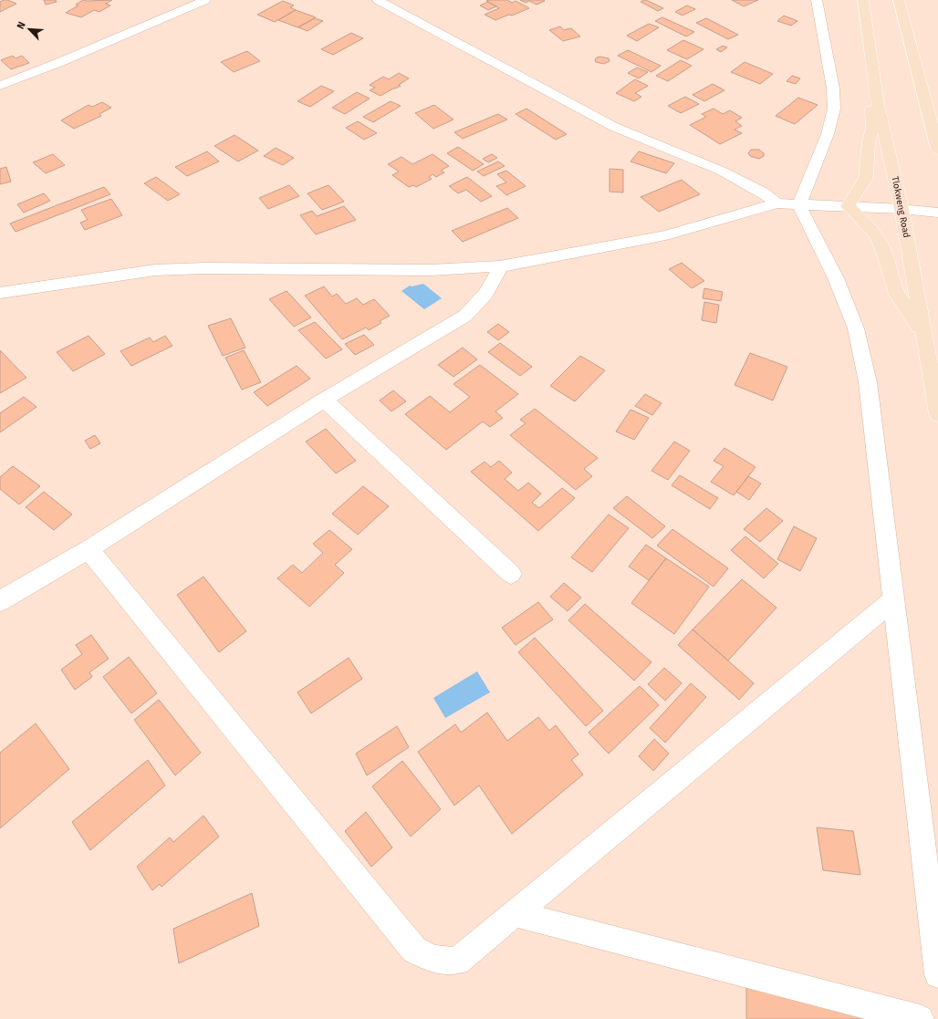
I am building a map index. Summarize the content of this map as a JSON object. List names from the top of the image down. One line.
{"streets":{"main road":["Tlokweng Road"]},"north":"top left"}
